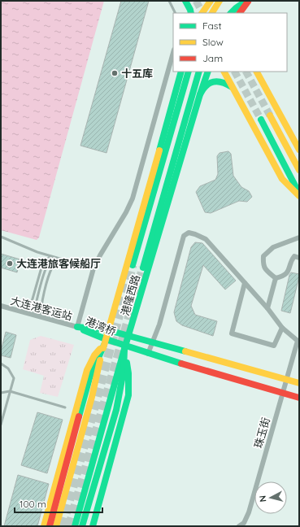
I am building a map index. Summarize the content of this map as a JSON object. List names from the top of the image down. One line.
{"streets":{"main road":["港隆西路","港湾桥"],"street":["大连港客运站","珠玉街"]},"crossings":[["港隆西路","港湾桥"],["大连港客运站","港湾桥"]],"places":["十五库","大连港旅客候船厅"],"legend":["Fast","Slow","Jam"],"scale_bar":"100 m","north":"left"}
